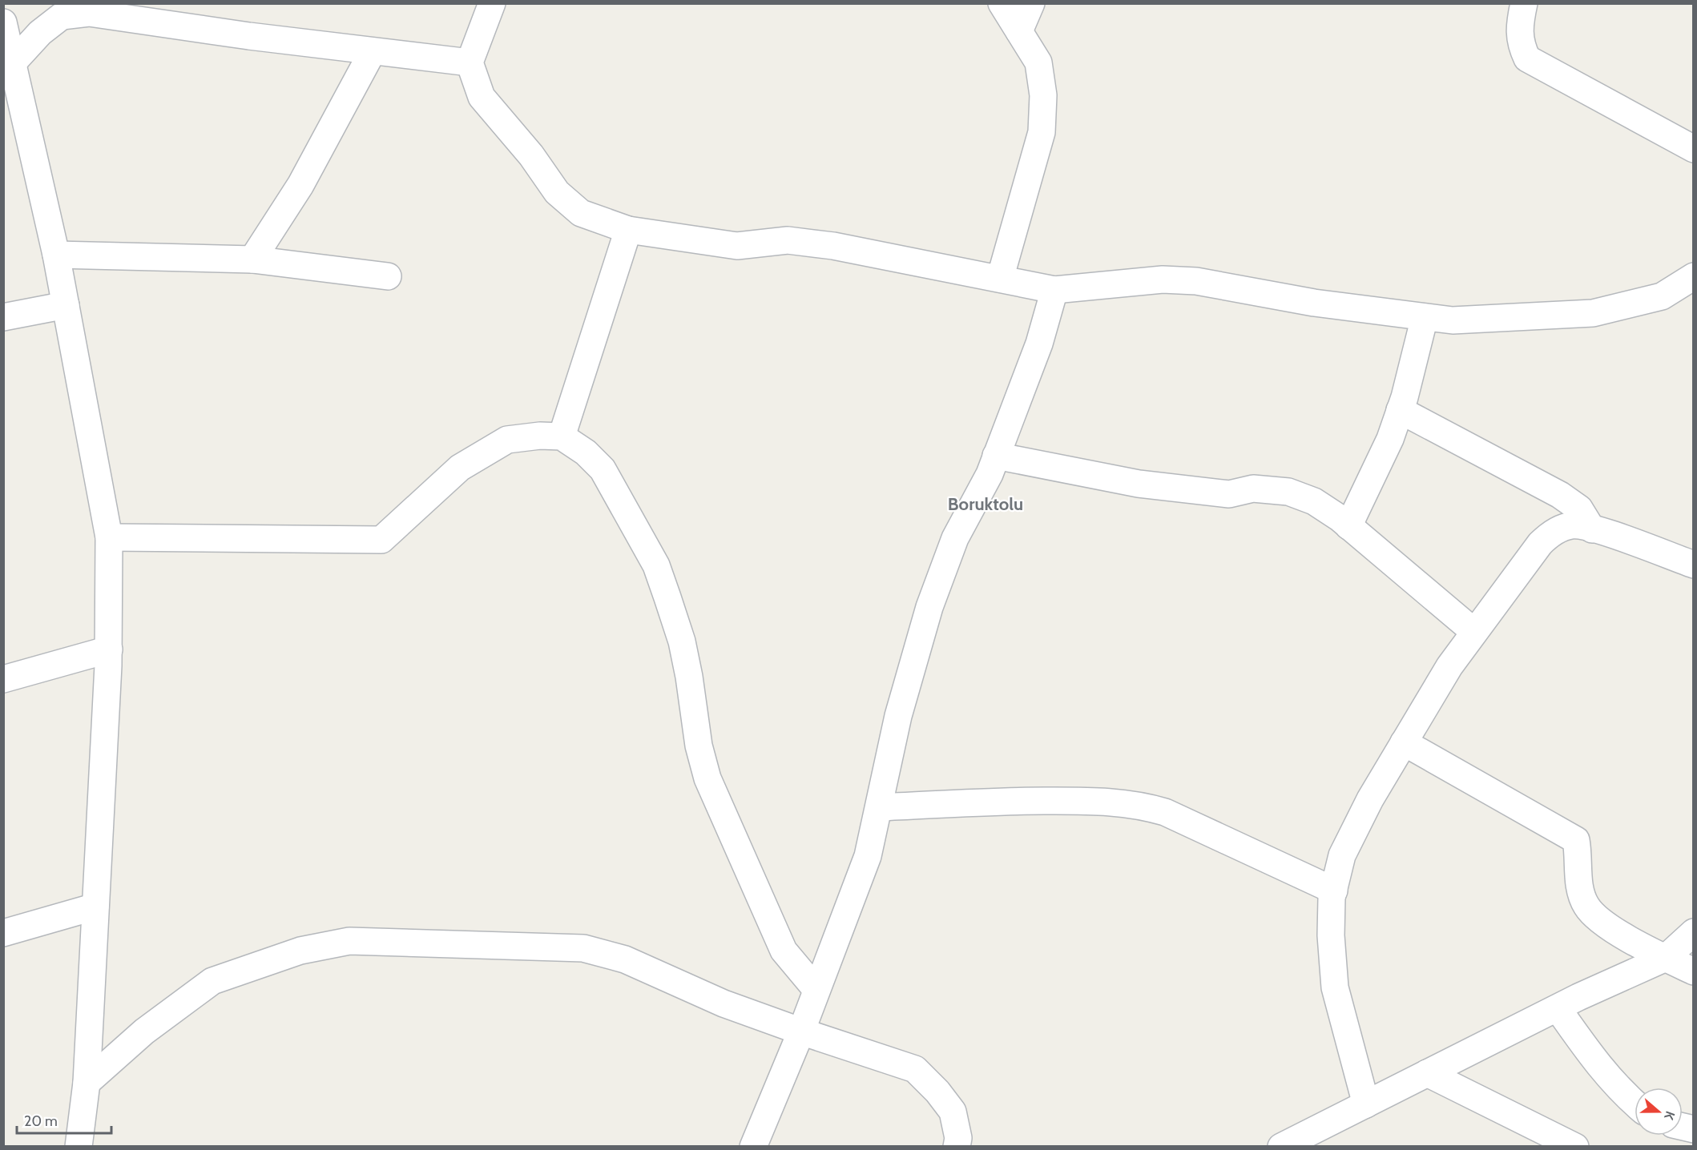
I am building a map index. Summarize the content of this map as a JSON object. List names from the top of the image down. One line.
{"districts":["Boruktolu"],"scale_bar":"20 m","north":"right"}
